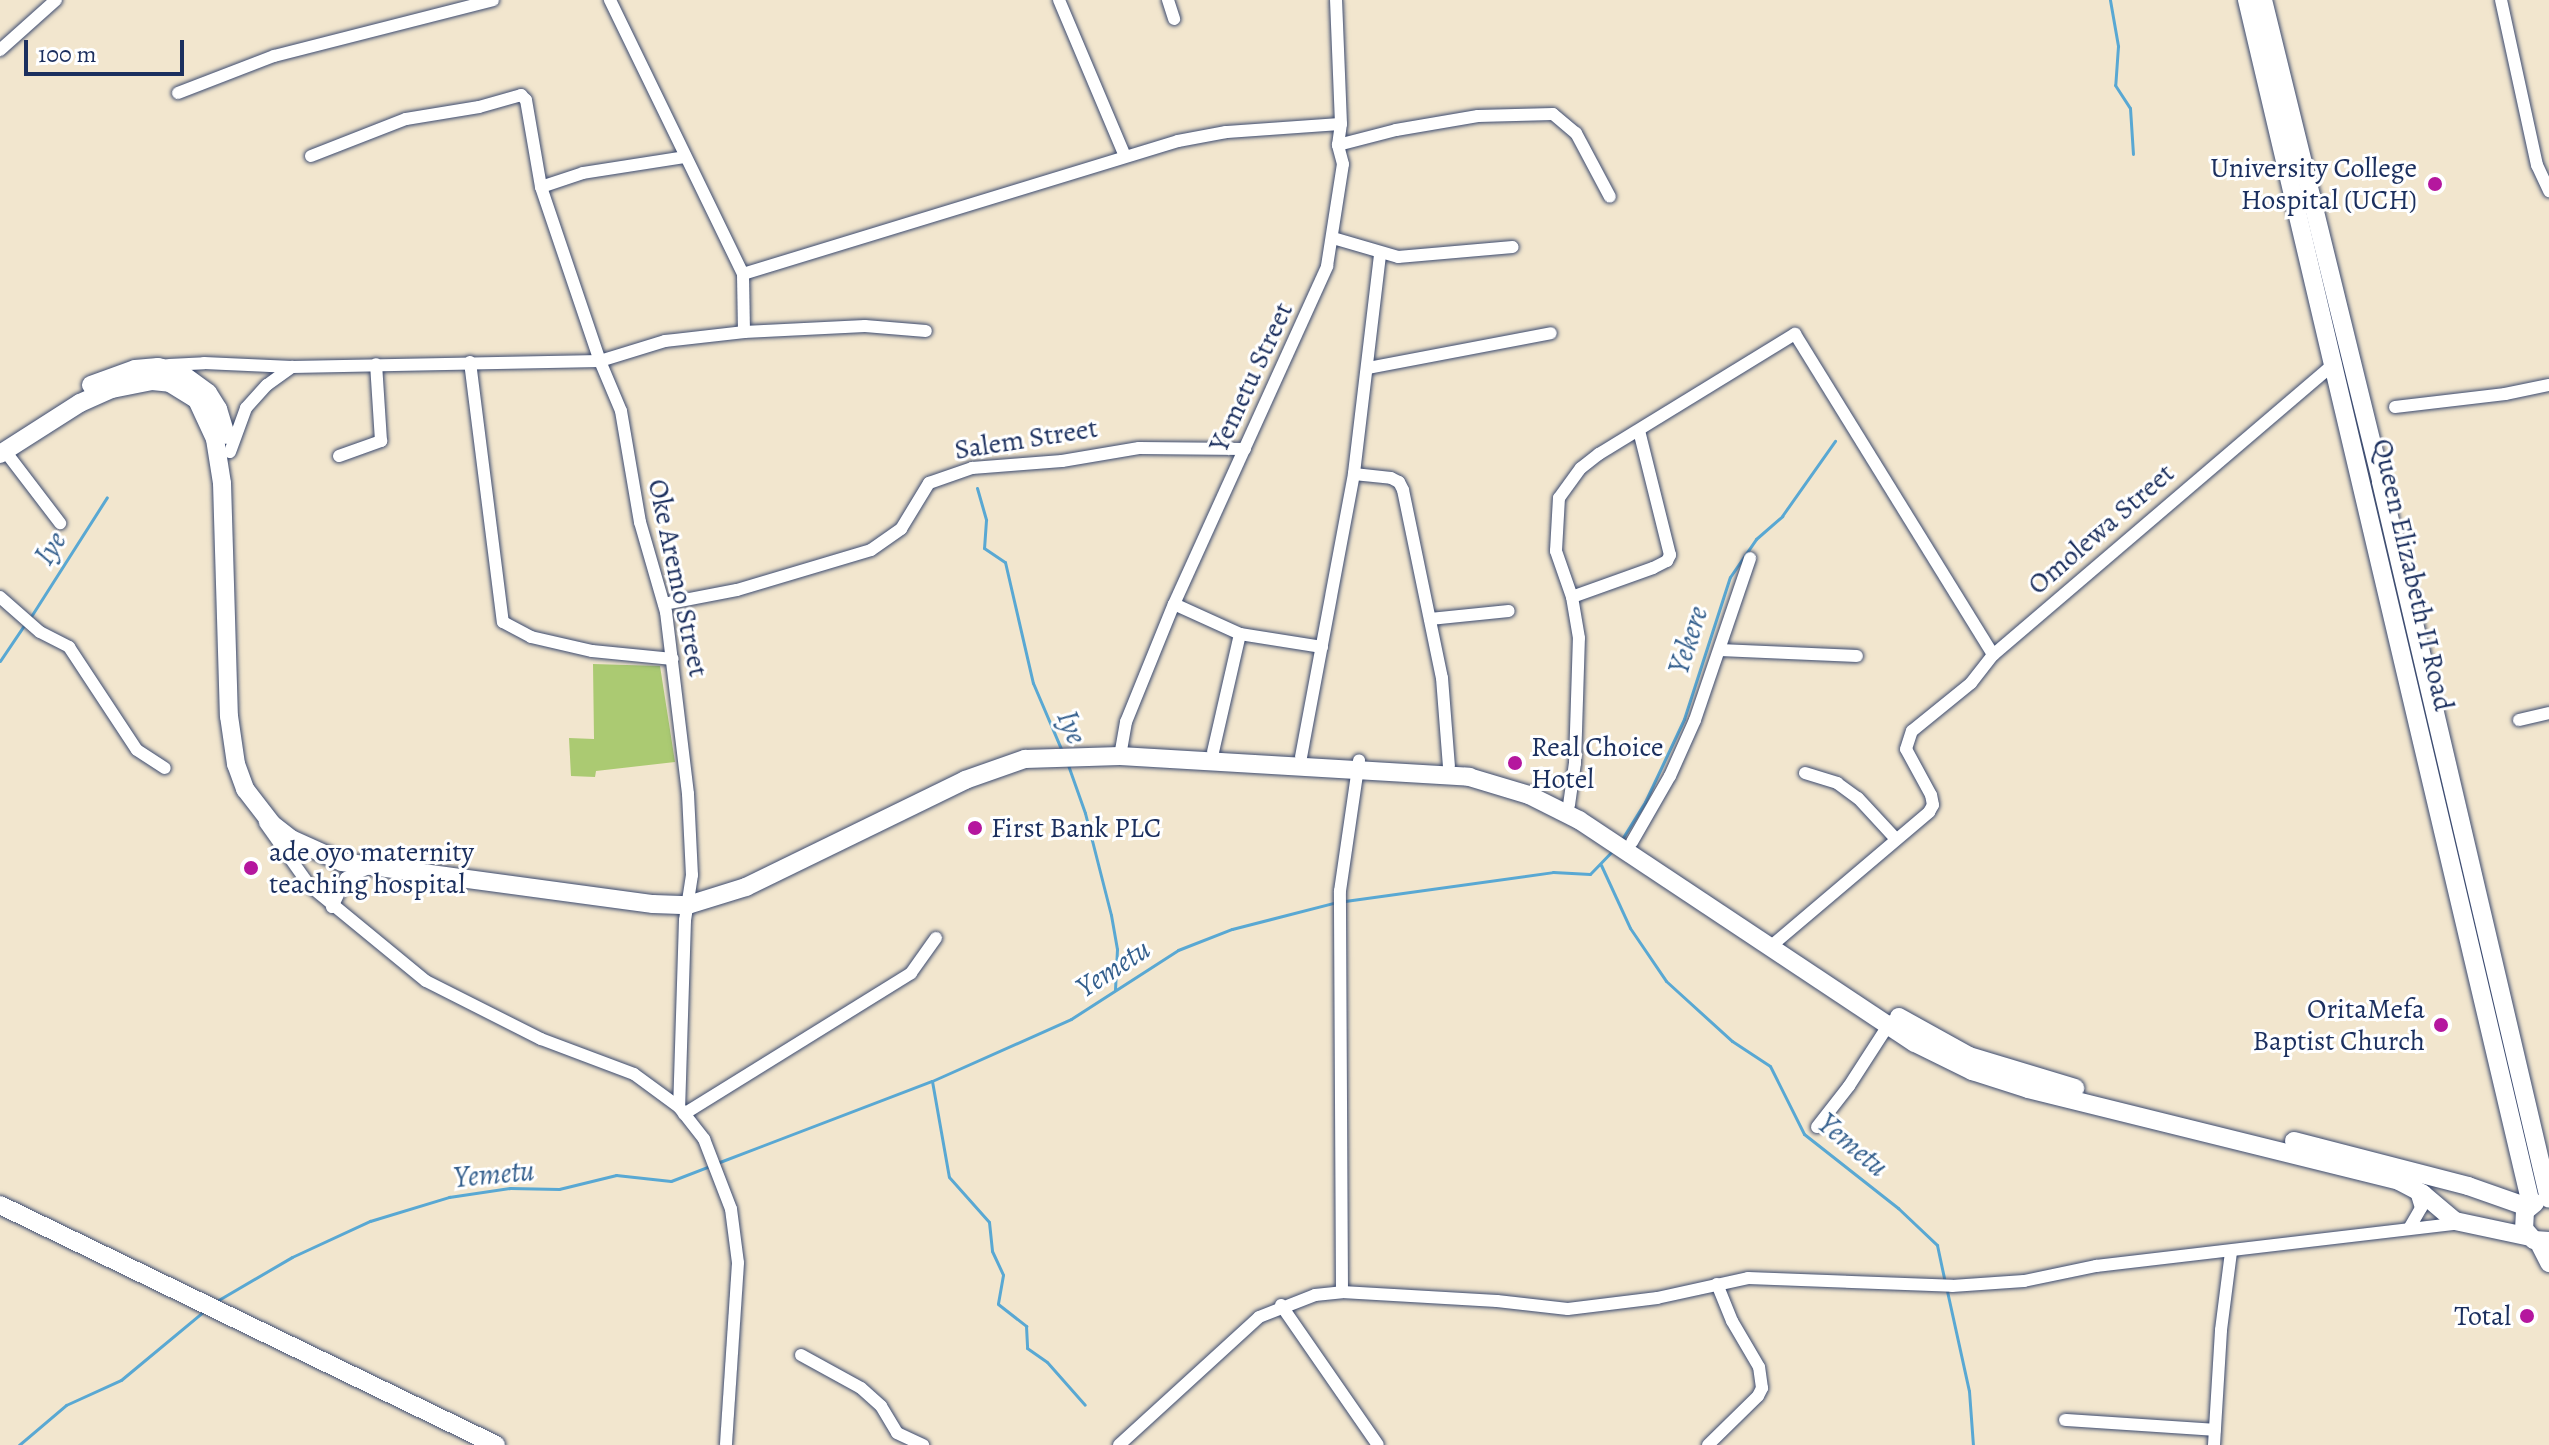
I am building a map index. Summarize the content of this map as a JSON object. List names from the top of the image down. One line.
{"streets":{"highway":["Queen Elizabeth II Road"],"street":["Yemetu Street","Salem Street","Omolewa Street","Oke Aremo Street"]},"crossings":[["Yemetu Street","Salem Street"],["Salem Street","Oke Aremo Street"],["Omolewa Street","Queen Elizabeth II Road"]],"water":["Iye","Yekere","Yemetu"],"places":["University College Hospital (UCH)","Real Choice Hotel","First Bank PLC","ade oyo maternity teaching hospital","OritaMefa Baptist Church","Total"],"scale_bar":"100 m"}
